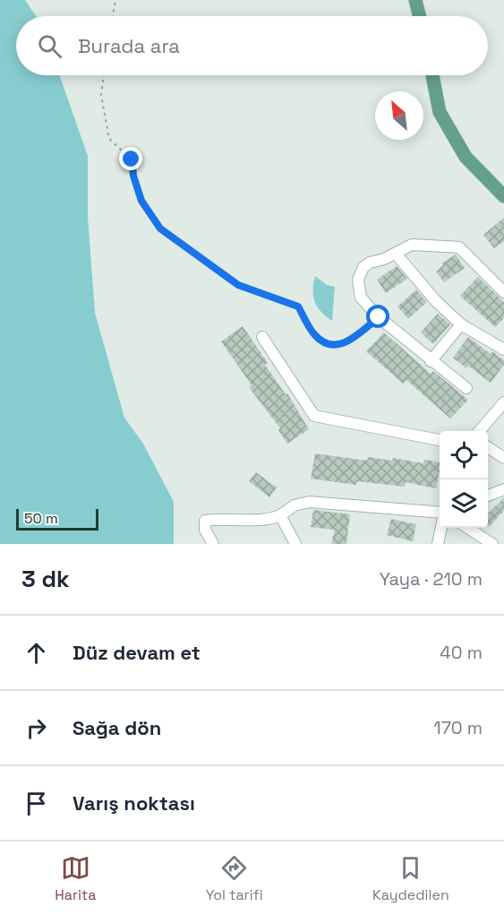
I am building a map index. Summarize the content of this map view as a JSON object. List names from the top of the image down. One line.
{"scale_bar":"50 m","north":"top left","page":{"search":"Burada ara","scale":"50 m","heading":["3 dk","Yaya · 210 m"],"list":[["Düz devam et","40 m"],["Sağa dön","170 m"],"Varış noktası"],"nav":["Harita","Yol tarifi","Kaydedilen"]}}
